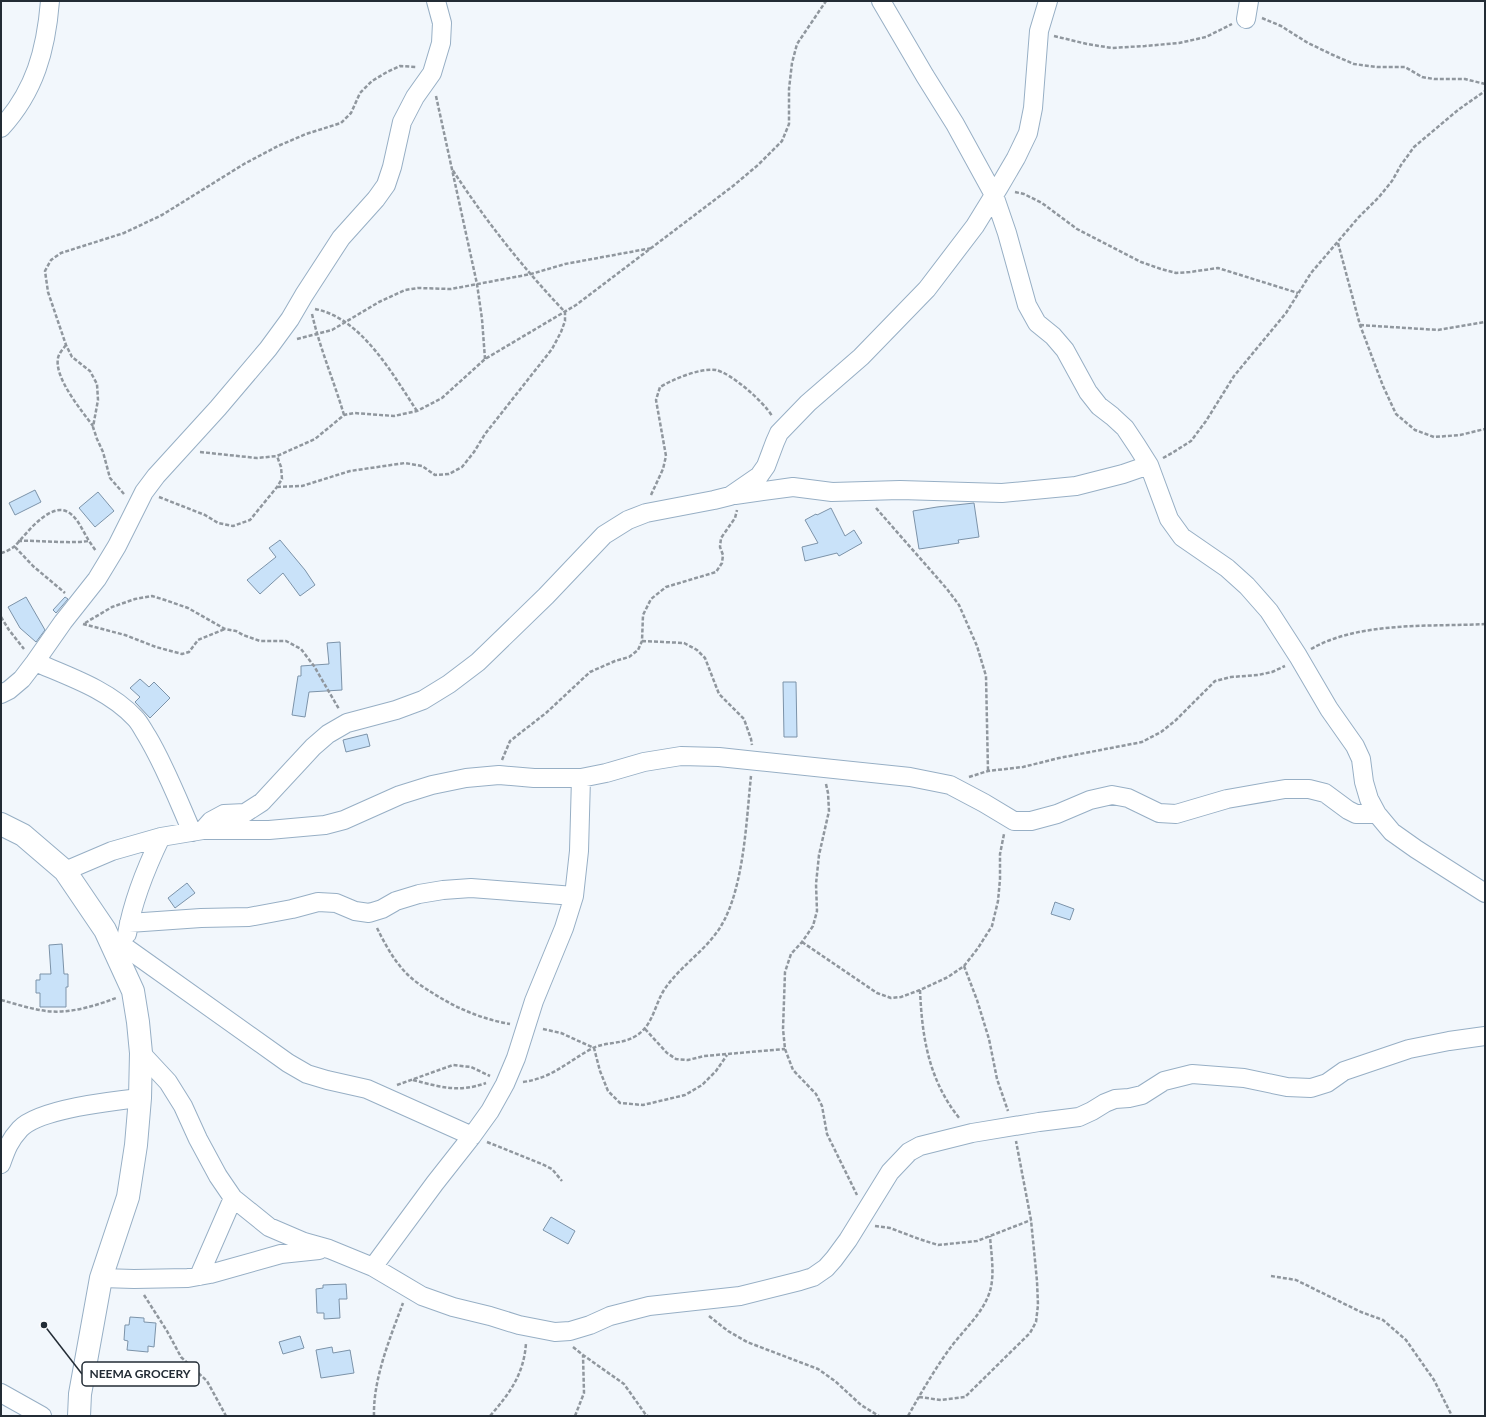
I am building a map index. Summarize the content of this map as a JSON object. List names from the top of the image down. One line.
{"places":["NEEMA GROCERY"]}
